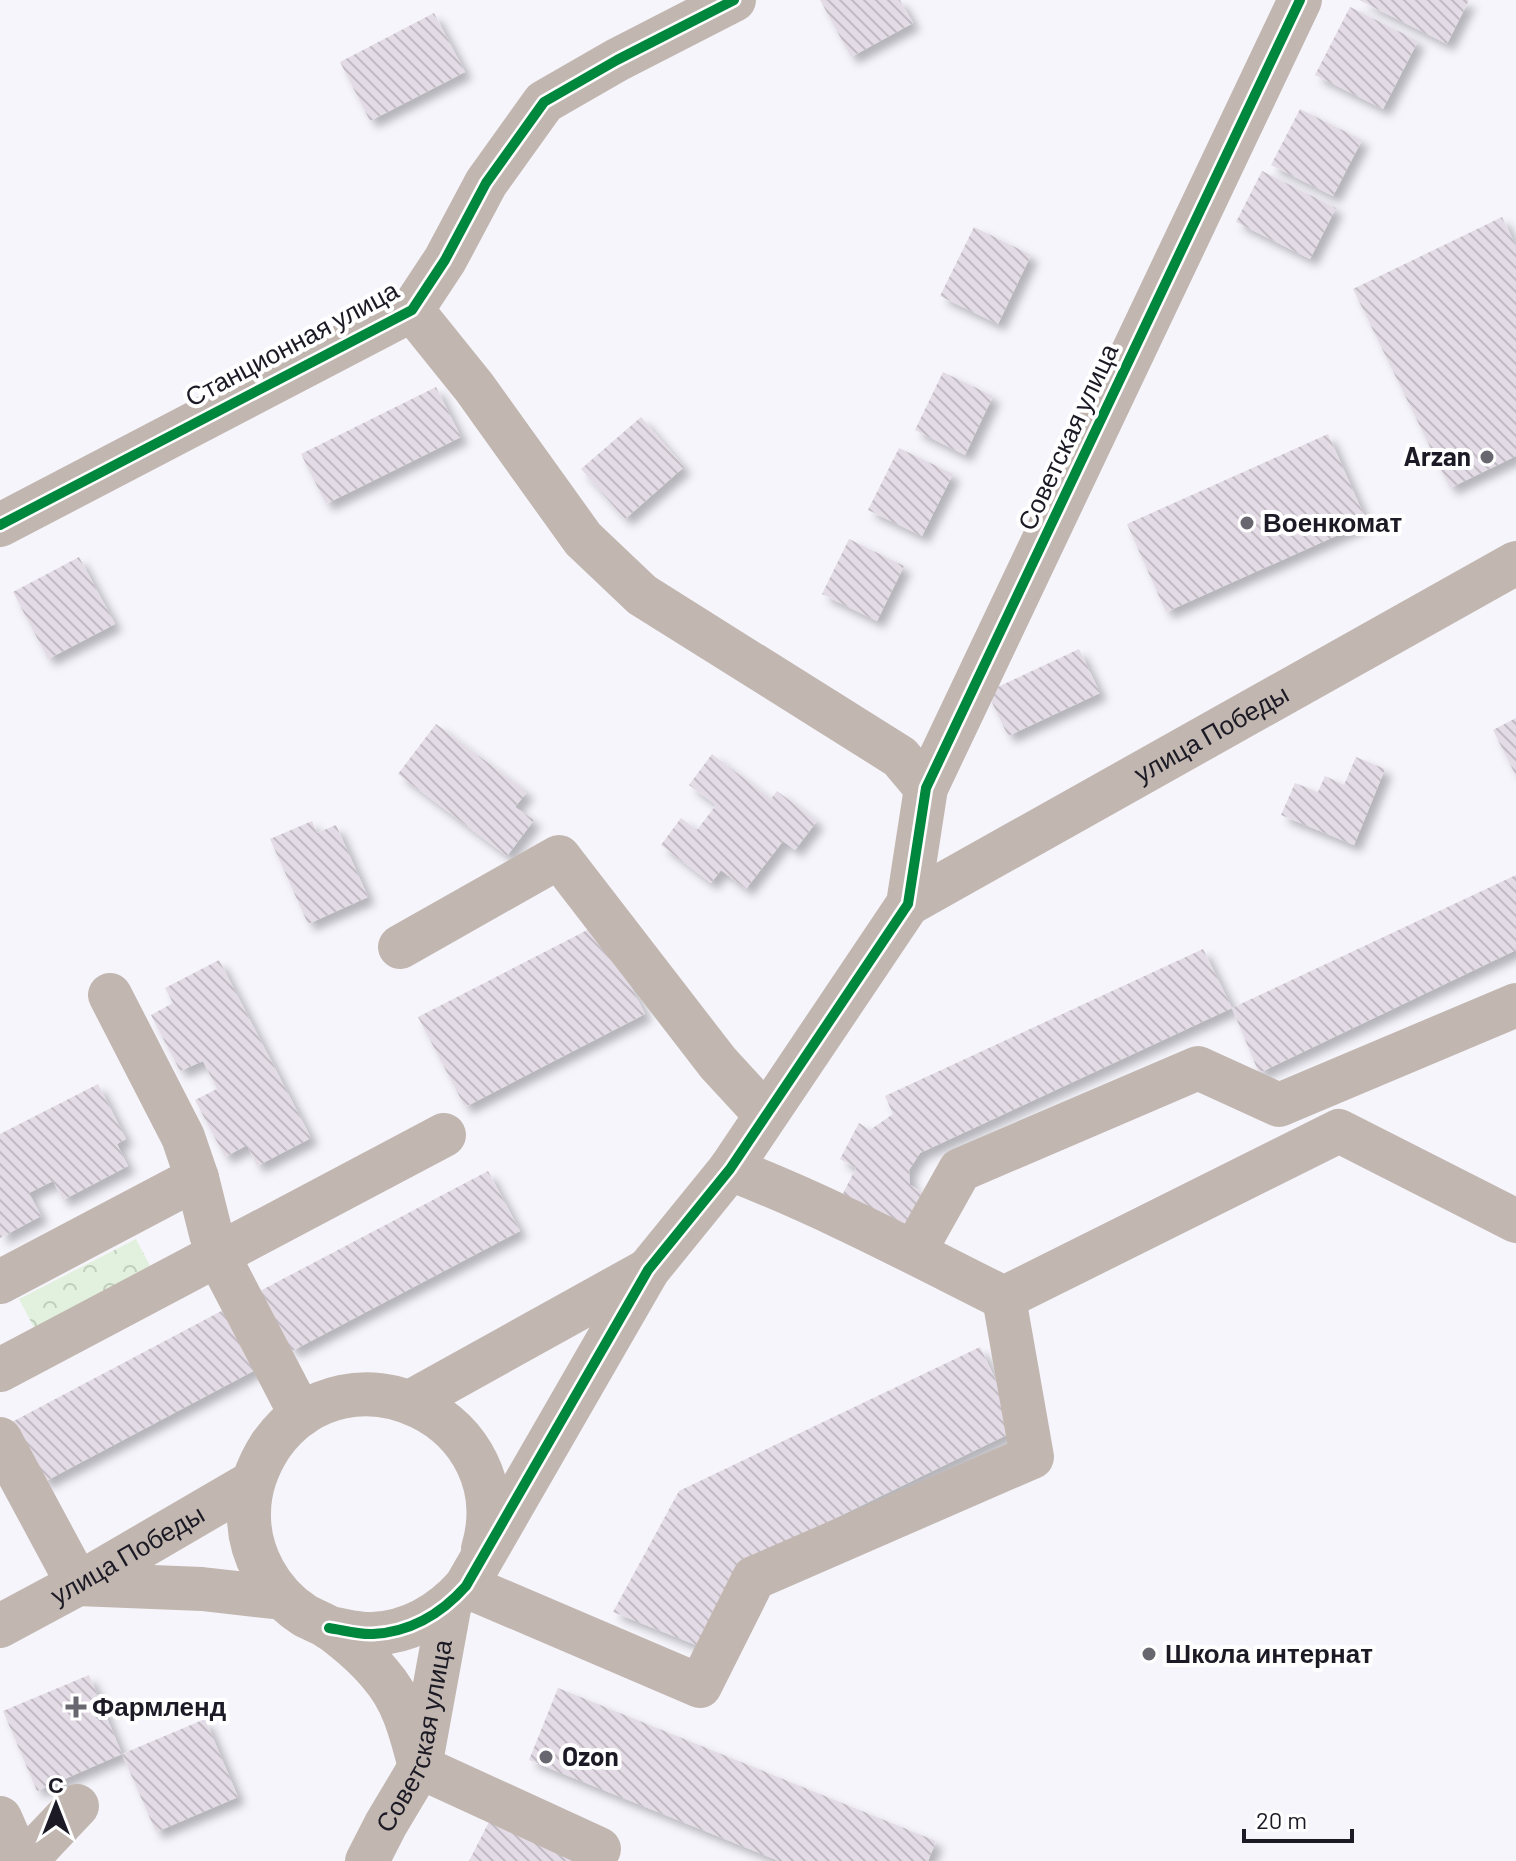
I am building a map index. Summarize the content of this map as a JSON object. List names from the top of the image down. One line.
{"streets":{"street":["Станционная улица","Советская улица","улица Победы"]},"crossings":[["Советская улица","улица Победы"]],"places":{"other":["Arzan","Военкомат","Школа интернат","Ozon"],"health":["Фармленд"]},"scale_bar":"20 m","north":"top"}
